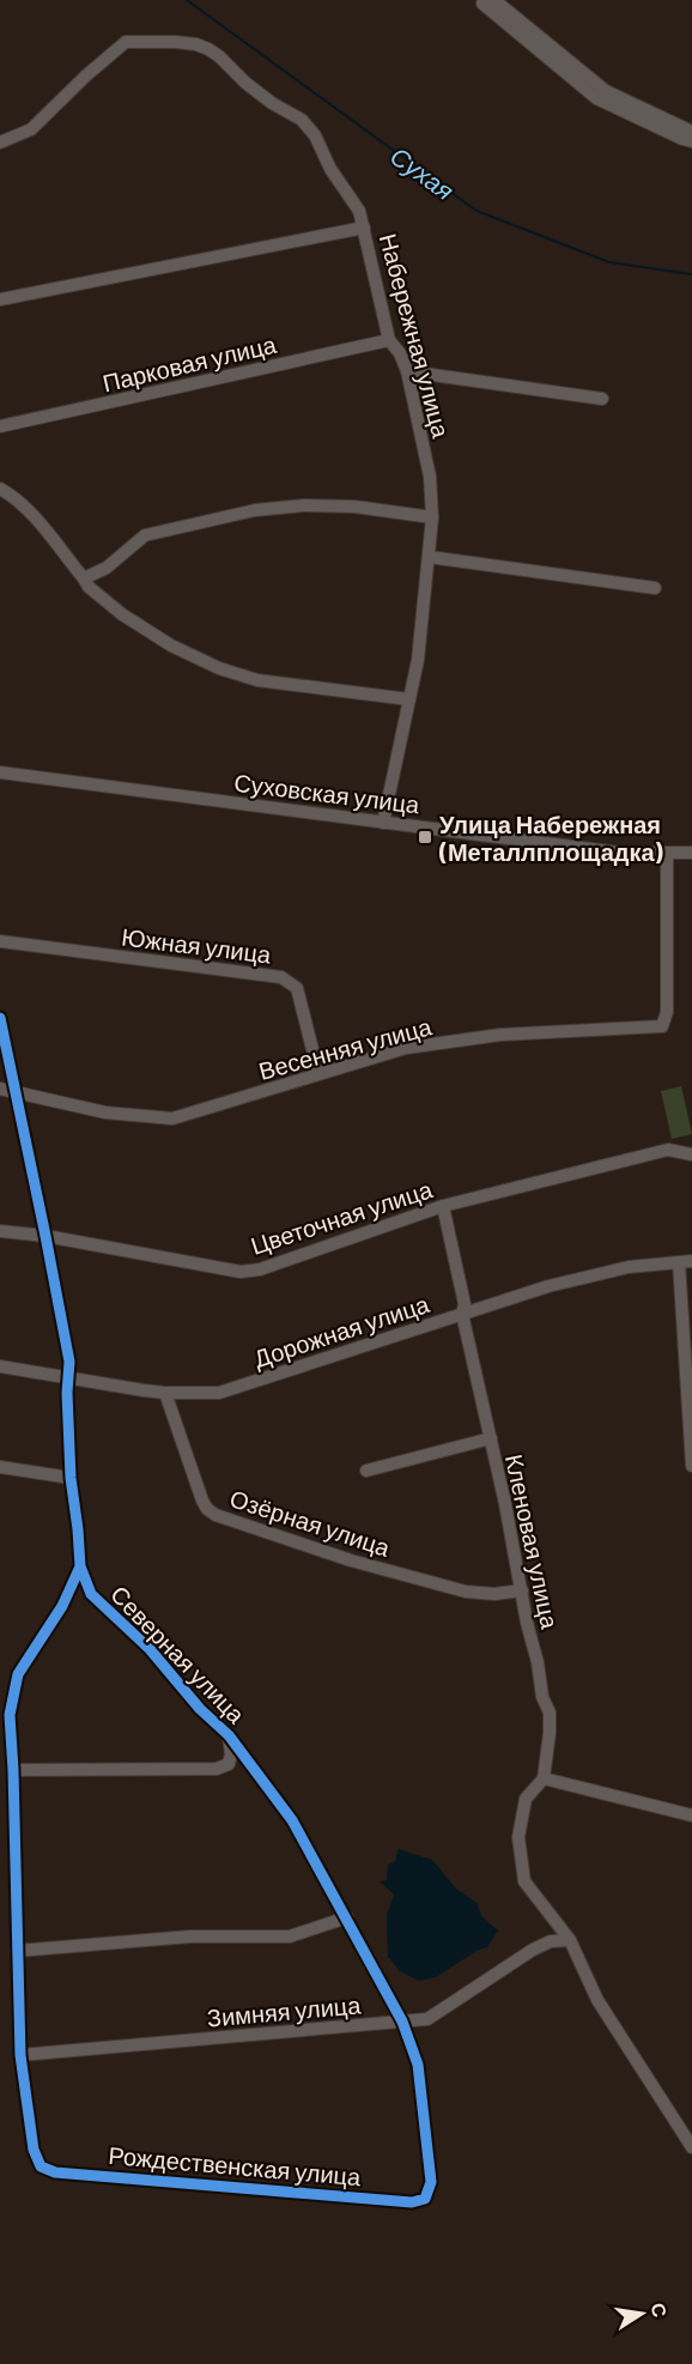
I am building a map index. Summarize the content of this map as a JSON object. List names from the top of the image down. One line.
{"streets":{"street":["Набережная улица","Парковая улица","Суховская улица","Южная улица","Весенняя улица","Цветочная улица","Дорожная улица","Озёрная улица","Кленовая улица","Северная улица","Зимняя улица","Рождественская улица"]},"crossings":[["Набережная улица","Парковая улица"],["Набережная улица","Суховская улица"],["Суховская улица","Весенняя улица"],["Южная улица","Весенняя улица"],["Весенняя улица","Северная улица"],["Цветочная улица","Кленовая улица"],["Цветочная улица","Северная улица"],["Дорожная улица","Озёрная улица"],["Дорожная улица","Кленовая улица"],["Дорожная улица","Северная улица"],["Озёрная улица","Кленовая улица"],["Кленовая улица","Зимняя улица"],["Северная улица","Зимняя улица"],["Северная улица","Рождественская улица"],["Зимняя улица","Рождественская улица"]],"water":["Сухая"],"places":{"transit":["Улица Набережная (Металлплощадка)"]},"north":"right"}
